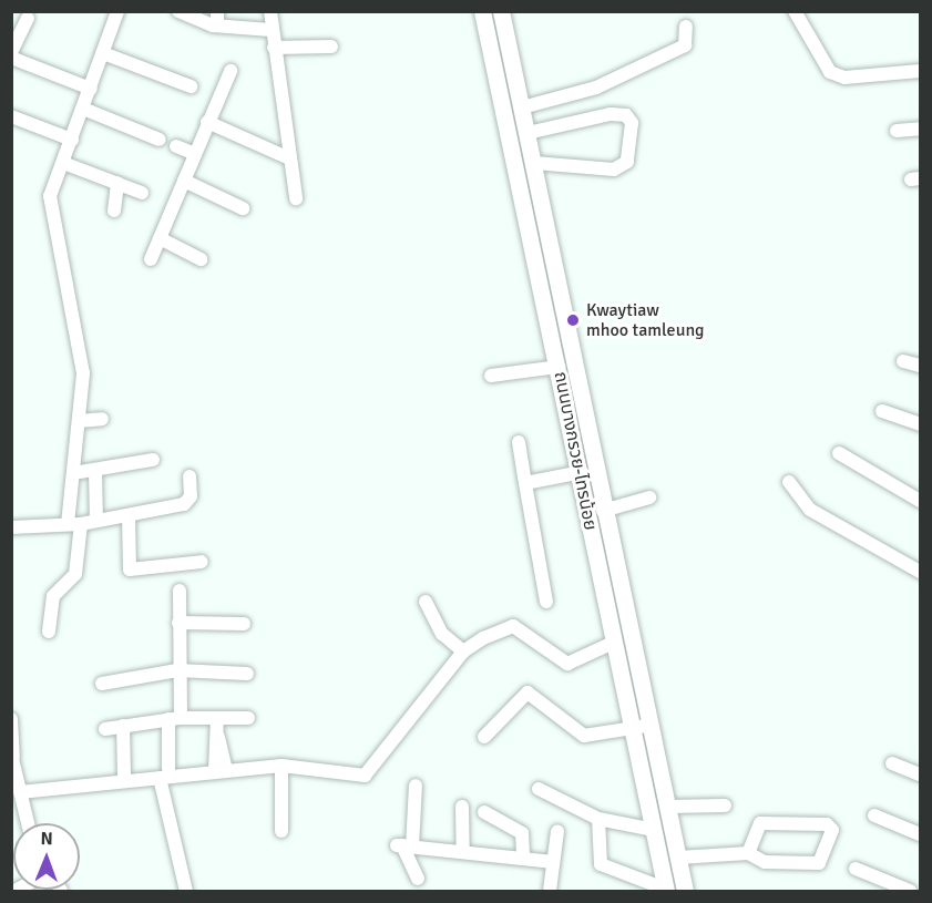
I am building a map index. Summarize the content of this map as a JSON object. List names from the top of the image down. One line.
{"streets":{"main road":["ถนนบางกรวย-ไทรน้อย"]},"places":["Kwaytiaw mhoo tamleung"],"north":"top"}
